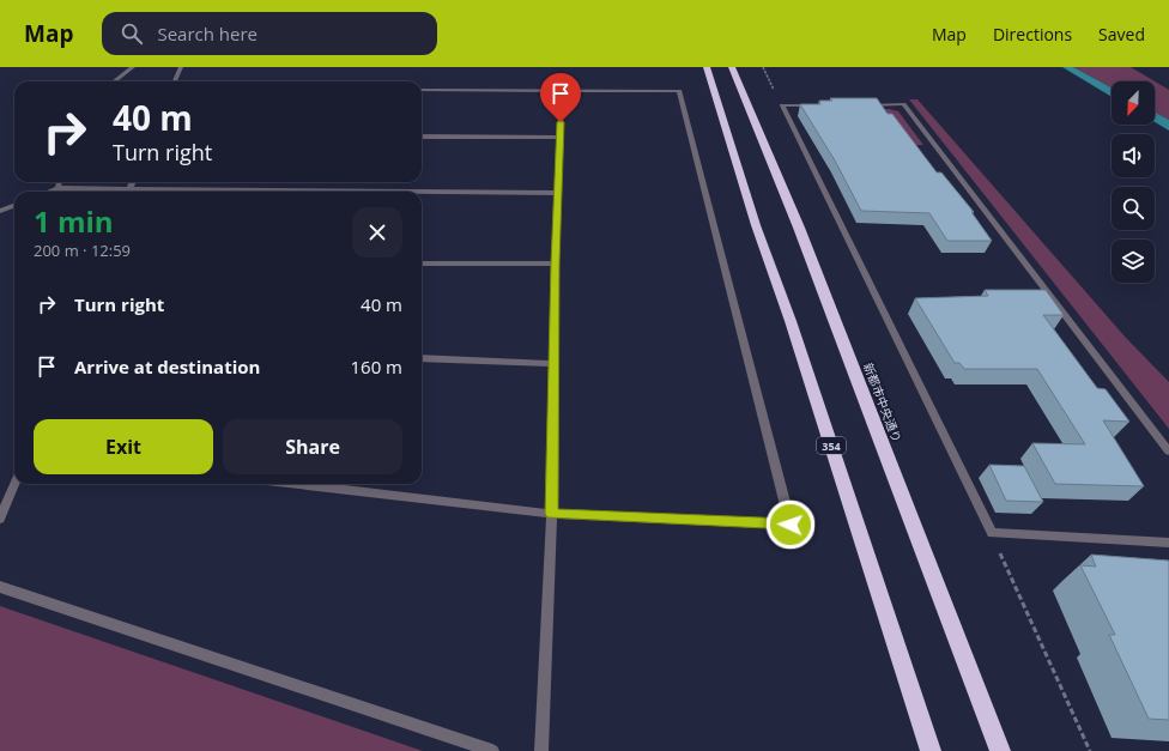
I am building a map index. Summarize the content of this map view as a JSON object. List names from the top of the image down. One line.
{"streets":{"highway":["新都市中央通り","354"]},"north":"bottom left","page":{"header":"Map","search":"Search here","nav":["Map","Directions","Saved"],"turn":["40 m","Turn right"],"heading":["1 min","200 m · 12:59"],"list":[{"name":"Turn right","value":"40 m"},{"name":"Arrive at destination","value":"160 m"}],"buttons":["Exit","Share"]}}
